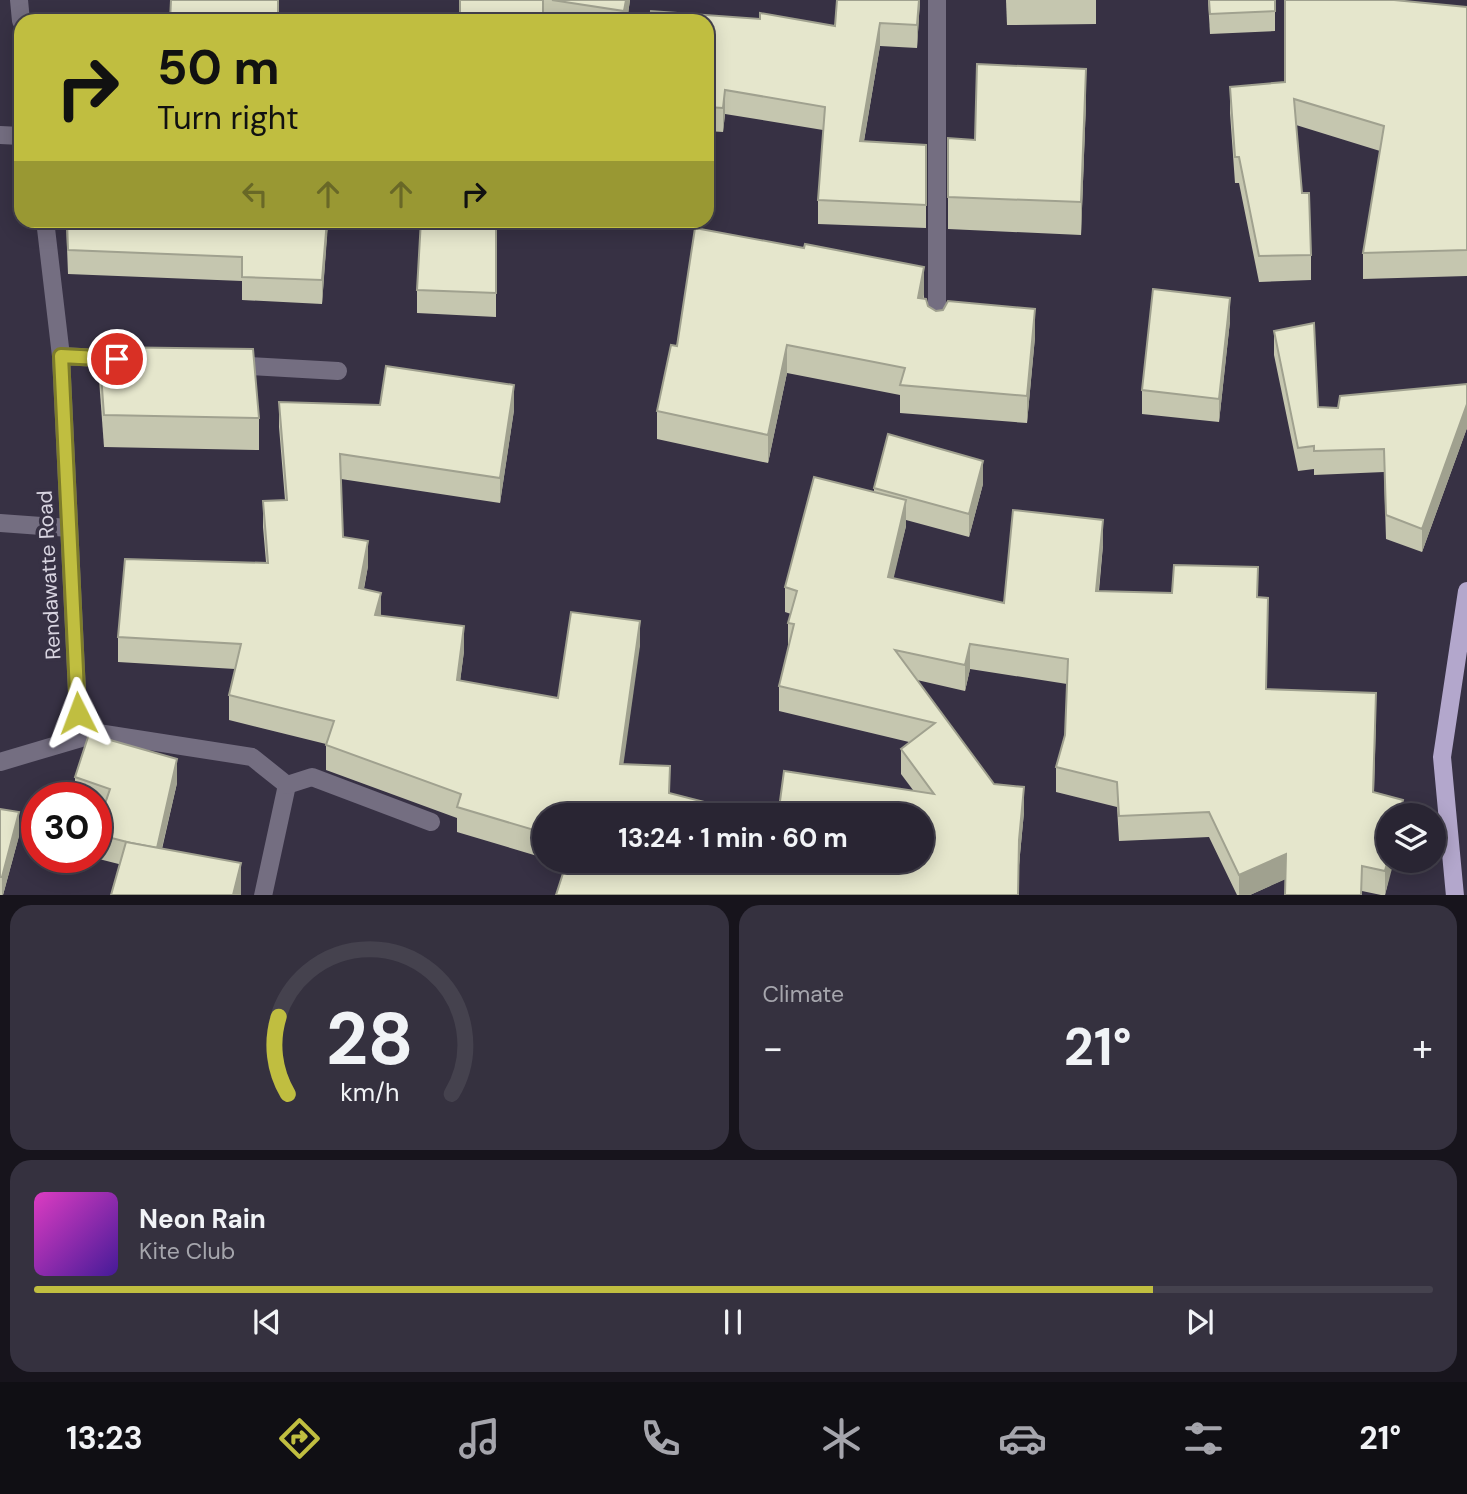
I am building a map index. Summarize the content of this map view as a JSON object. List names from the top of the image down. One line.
{"streets":{"street":["Rendawatte Road"]},"page":{"turn":["50 m","Turn right"],"limit":"30","trip":"13:24 · 1 min · 60 m","tile":"Climate","heat":["−","21°","+"],"song":["Neon Rain","Kite Club"],"tabs":["13:23","21°"],"gauge":["28","km/h"]}}
